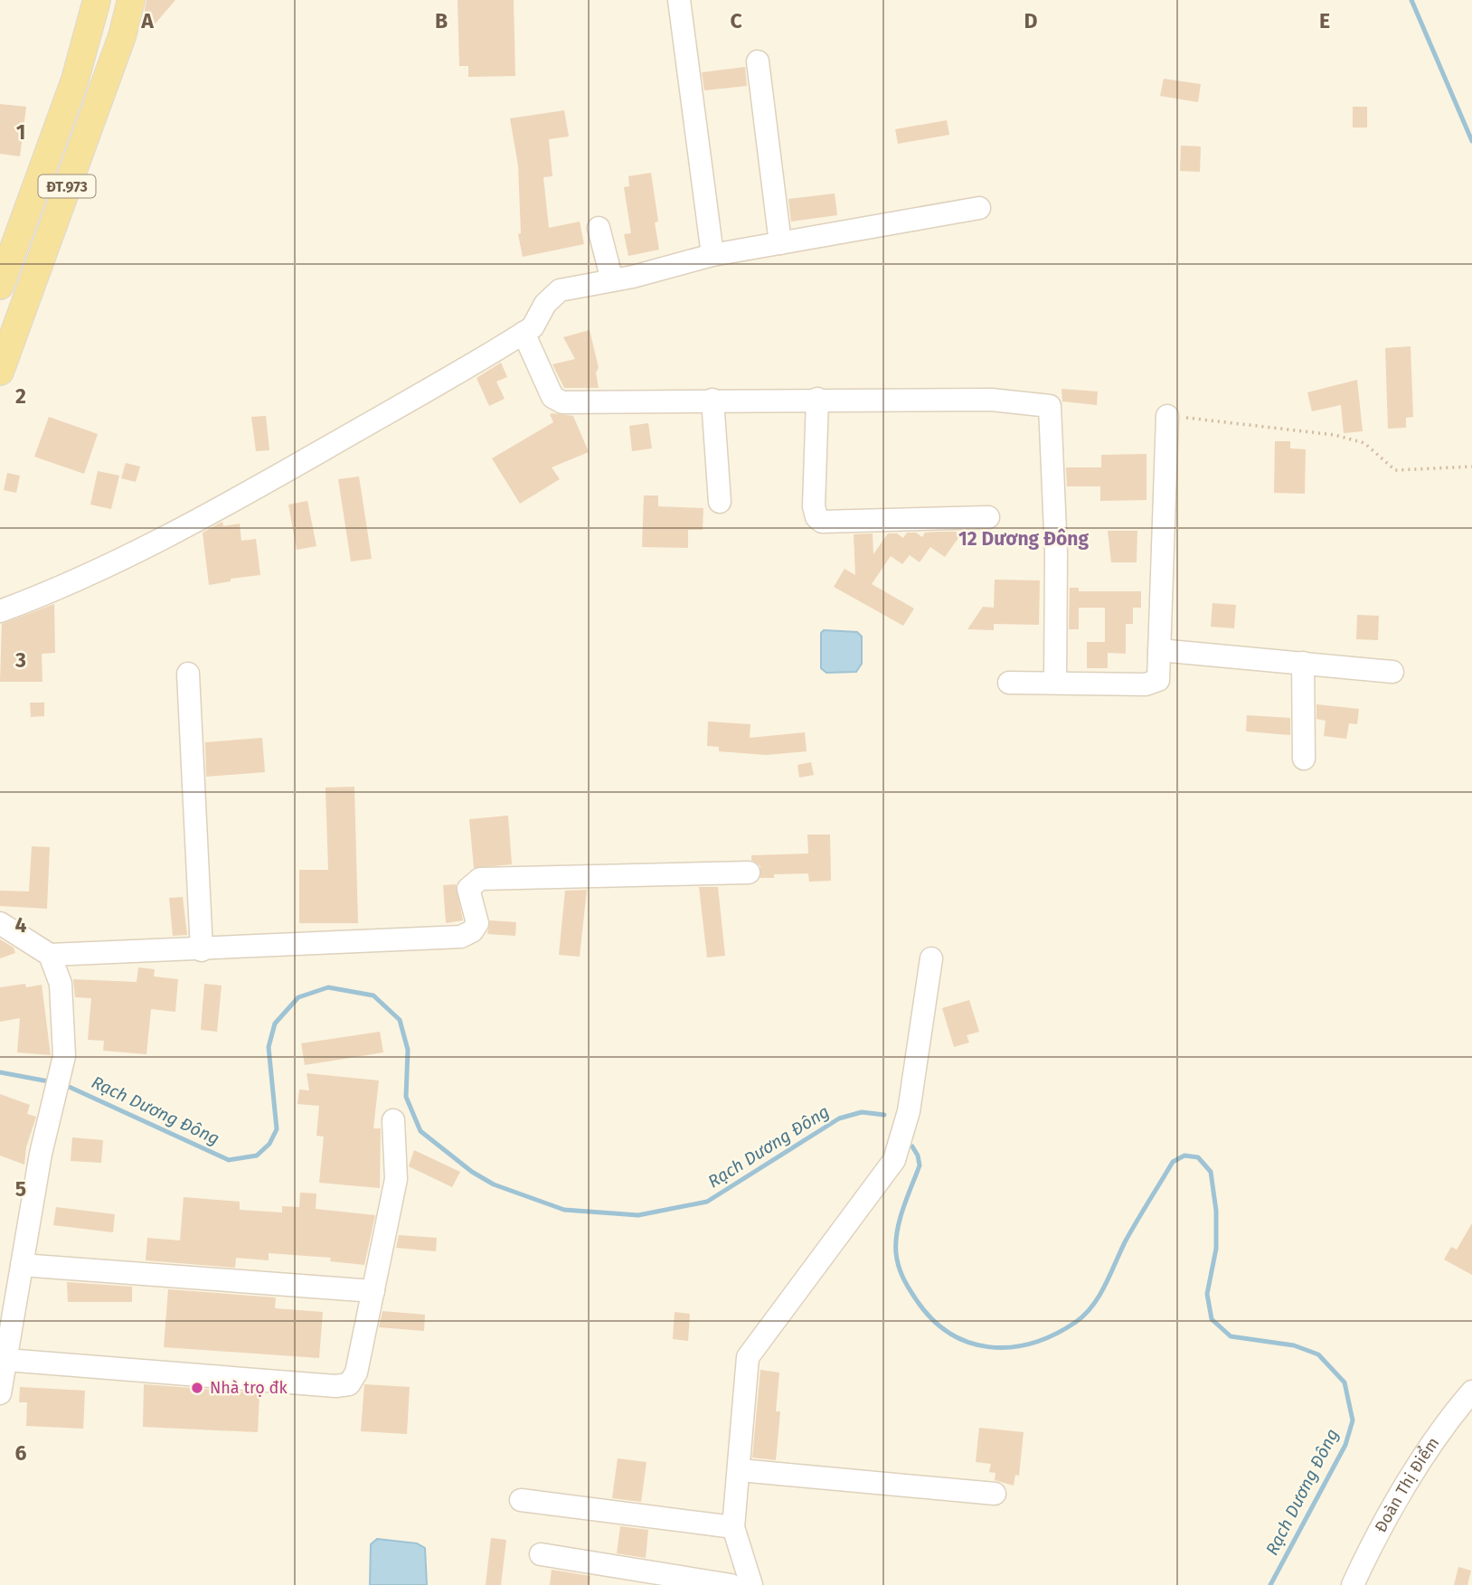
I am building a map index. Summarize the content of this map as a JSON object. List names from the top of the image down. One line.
{"streets":{"main road":["ĐT.973"],"street":["Đoàn Thị Điểm"]},"districts":["12 Dương Đông"],"water":["Rạch Dương Đông"],"places":["Nhà trọ đk"],"grid":{"columns":["A","B","C","D","E"],"rows":["1","2","3","4","5","6"]}}
